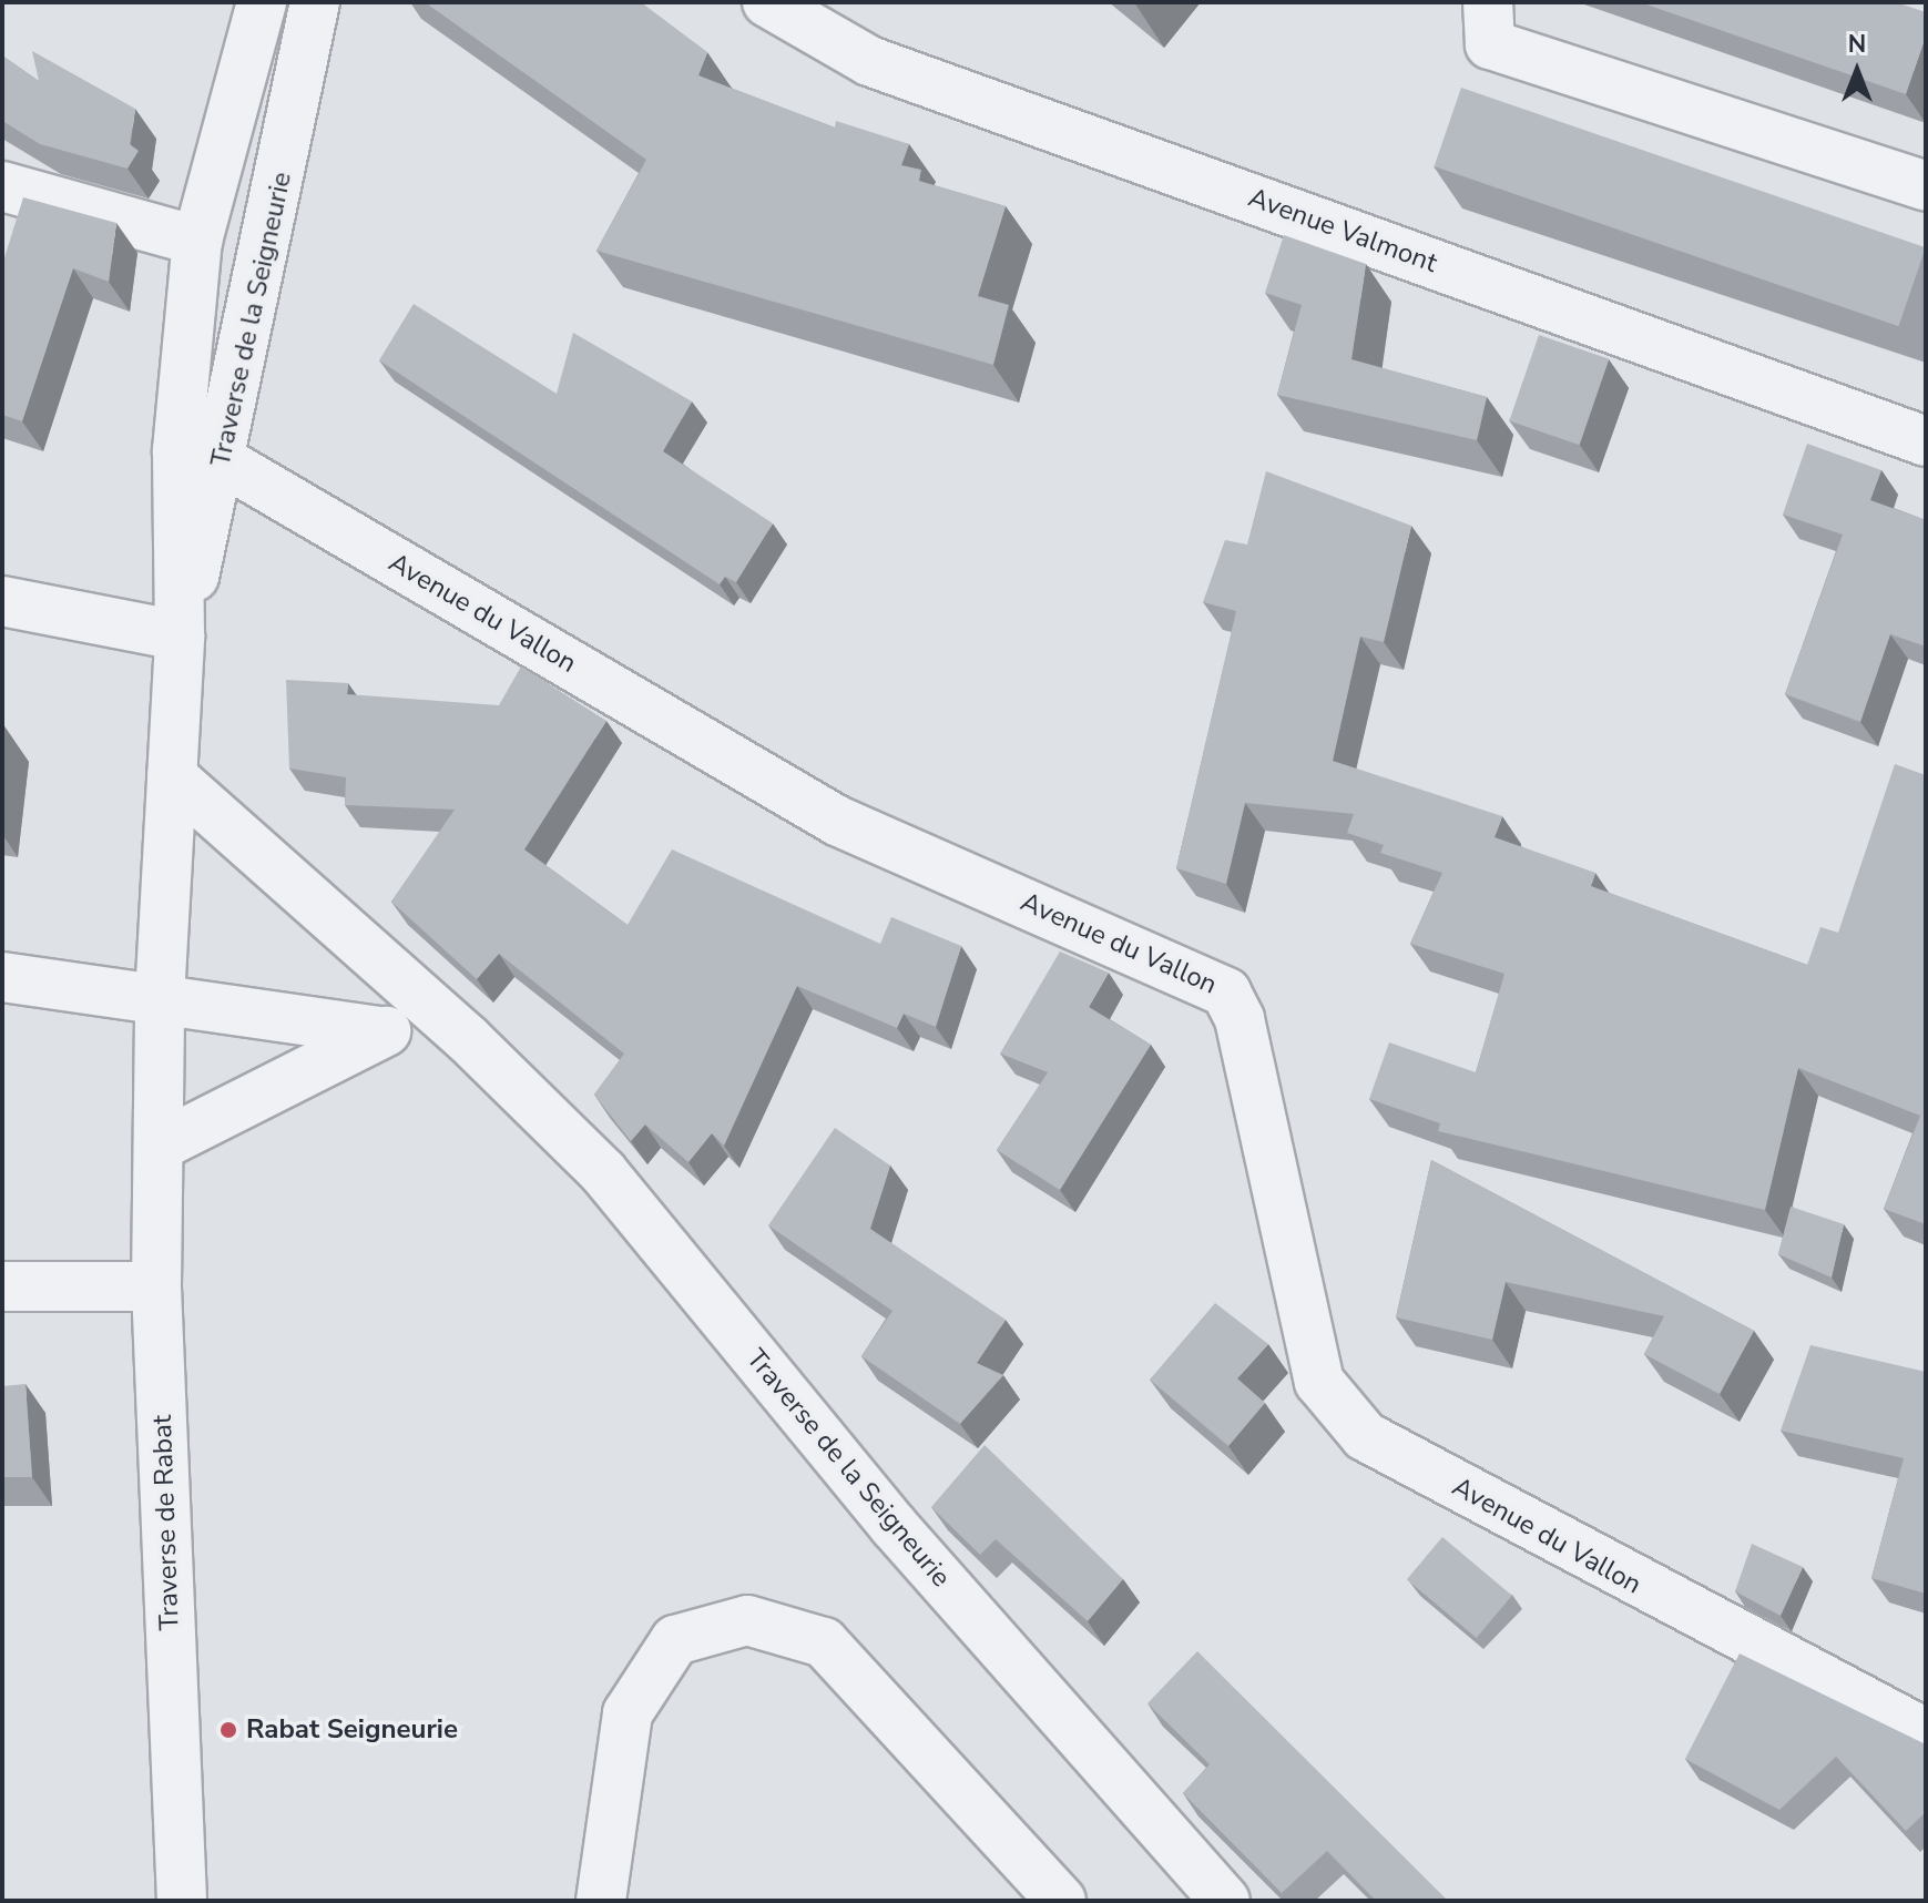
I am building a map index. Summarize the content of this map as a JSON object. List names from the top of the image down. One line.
{"streets":{"street":["Avenue Valmont","Traverse de la Seigneurie","Avenue du Vallon","Traverse de Rabat"]},"crossings":[["Traverse de la Seigneurie","Avenue du Vallon"],["Traverse de la Seigneurie","Traverse de Rabat"]],"places":["Rabat Seigneurie"],"north":"top"}
